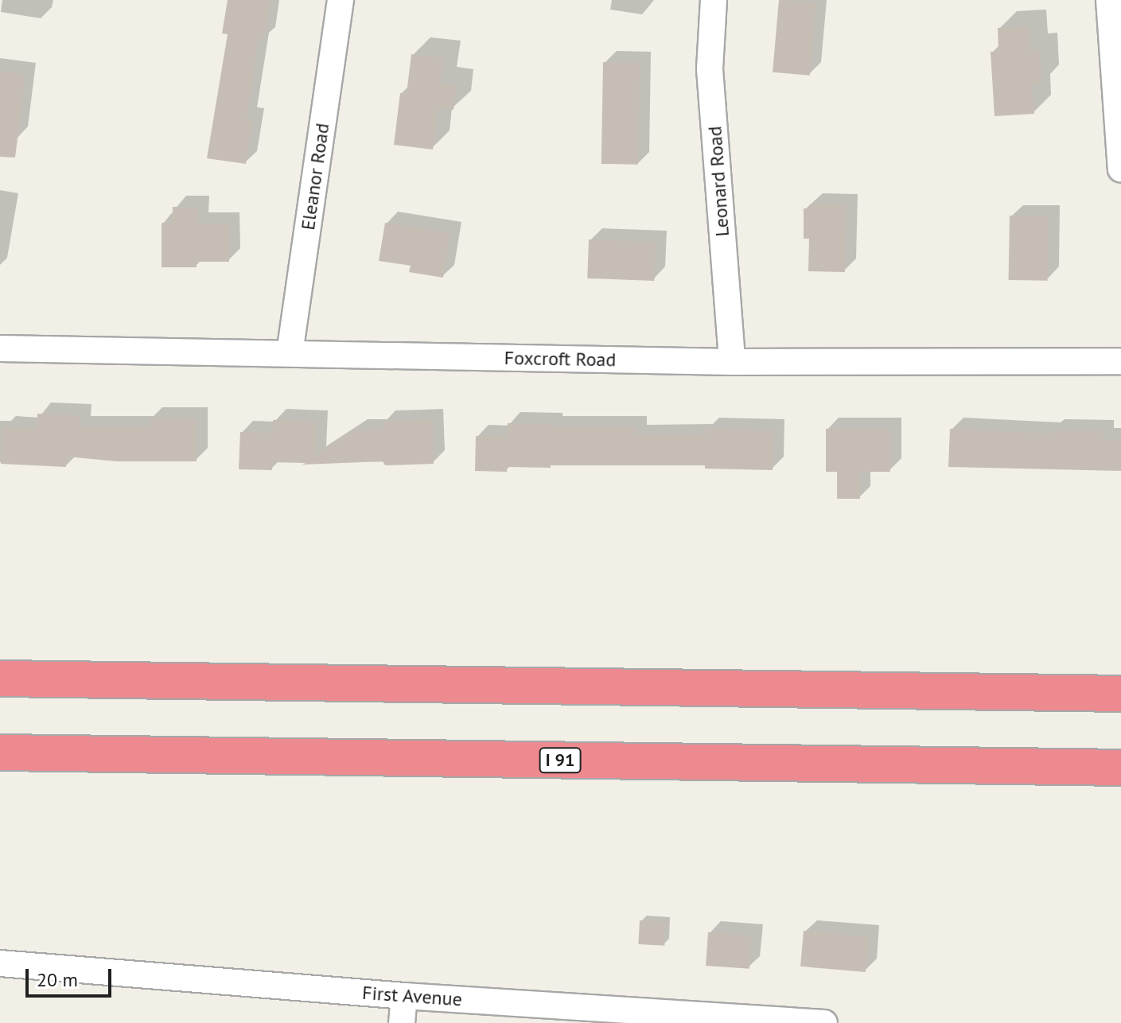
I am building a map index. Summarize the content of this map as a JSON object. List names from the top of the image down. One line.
{"streets":{"highway":["I 91"],"street":["Eleanor Road","Leonard Road","Foxcroft Road","First Avenue"]},"crossings":[["Eleanor Road","Foxcroft Road"],["Leonard Road","Foxcroft Road"]],"scale_bar":"20 m"}
